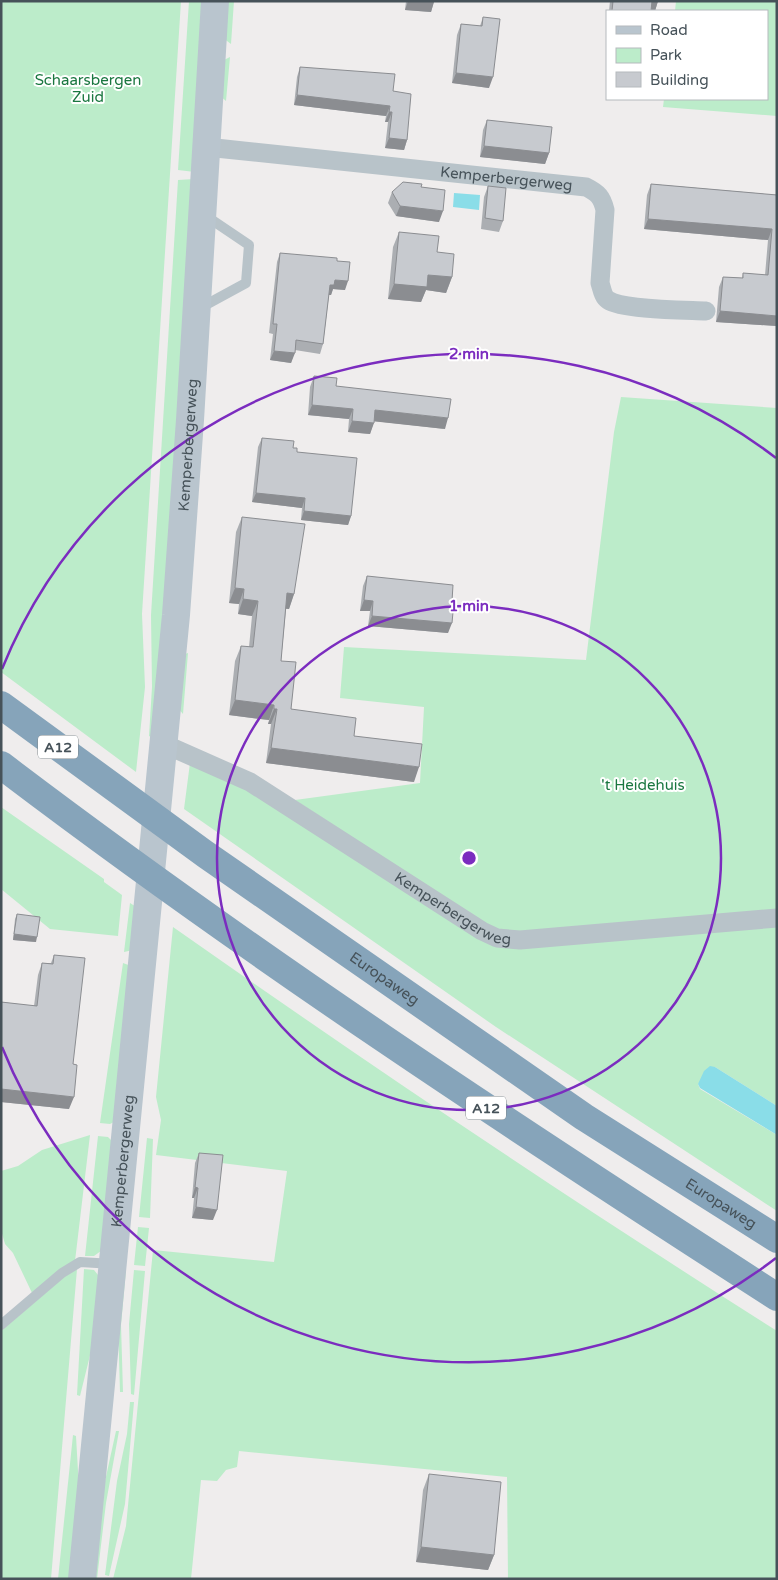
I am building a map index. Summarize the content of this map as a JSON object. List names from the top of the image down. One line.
{"streets":{"highway":["A12","Europaweg"],"main road":["Kemperbergerweg"]},"parks":["Schaarsbergen Zuid","'t Heidehuis"],"legend":["Road","Park","Building"],"rings":["2 min","1 min"]}
